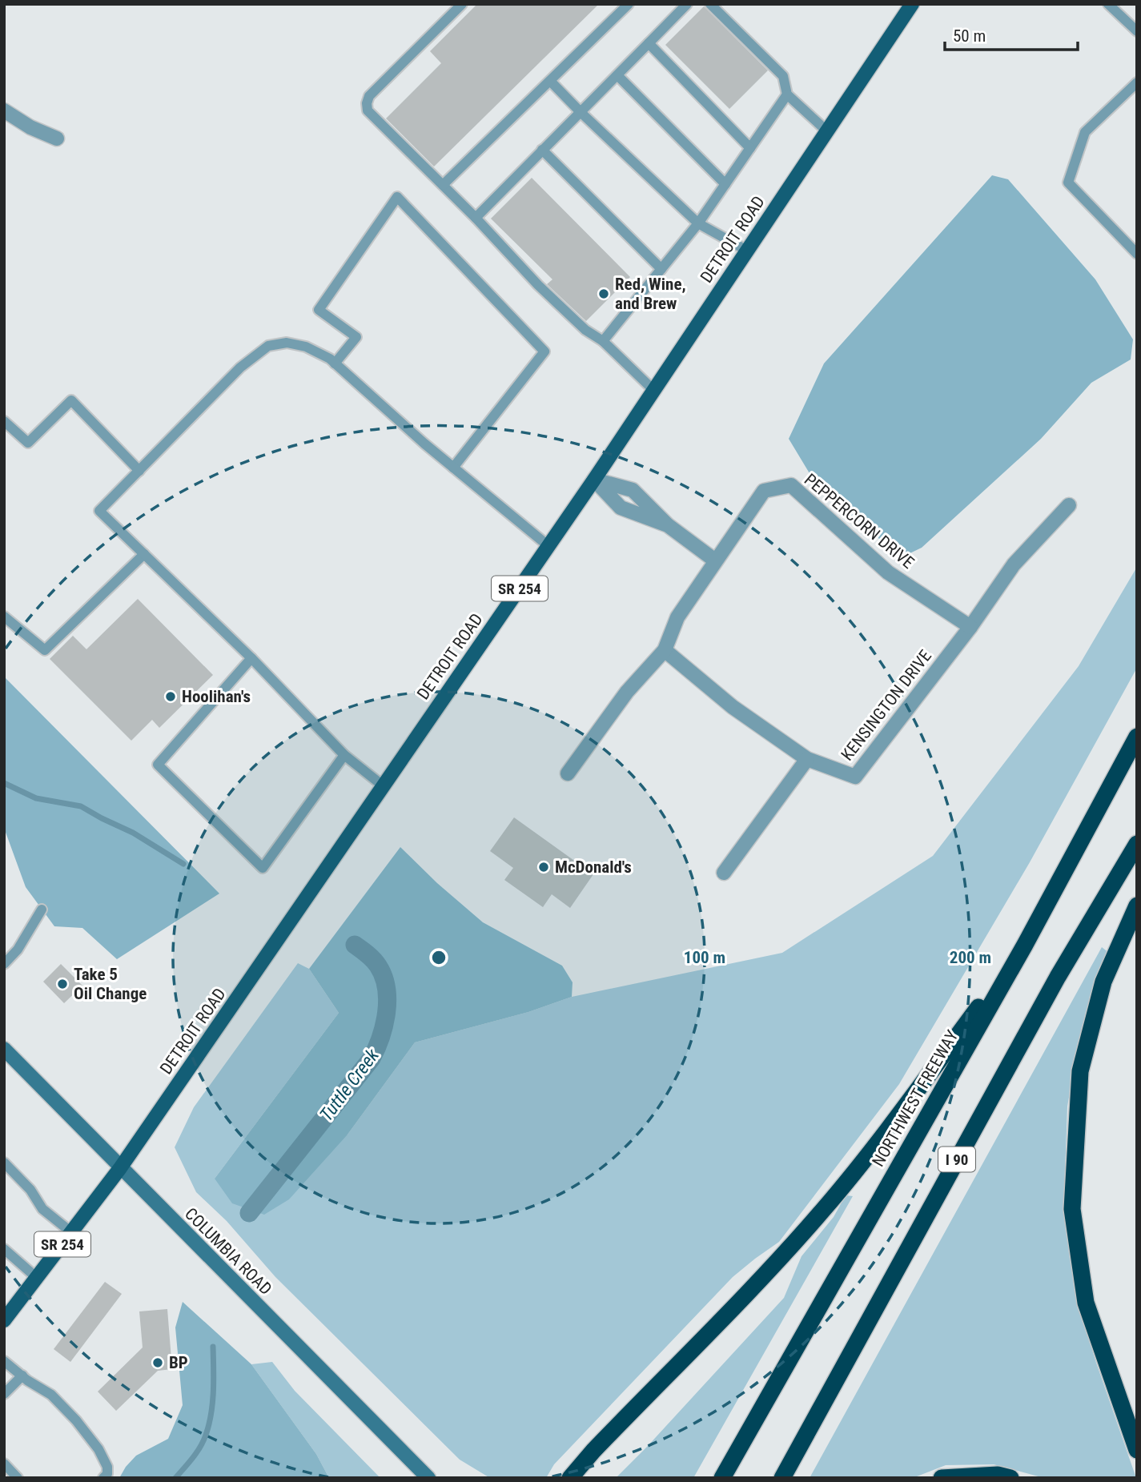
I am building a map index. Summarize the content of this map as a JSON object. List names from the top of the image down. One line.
{"streets":{"highway":["NORTHWEST FREEWAY","I 90"],"main road":["DETROIT ROAD","SR 254","COLUMBIA ROAD"],"street":["PEPPERCORN DRIVE","KENSINGTON DRIVE"]},"crossings":[["DETROIT ROAD","COLUMBIA ROAD"],["PEPPERCORN DRIVE","KENSINGTON DRIVE"]],"water":["Tuttle Creek"],"places":["Red, Wine, and Brew","Hoolihan's","McDonald's","Take 5 Oil Change","BP"],"scale_bar":"50 m","rings":["100 m","200 m"]}
